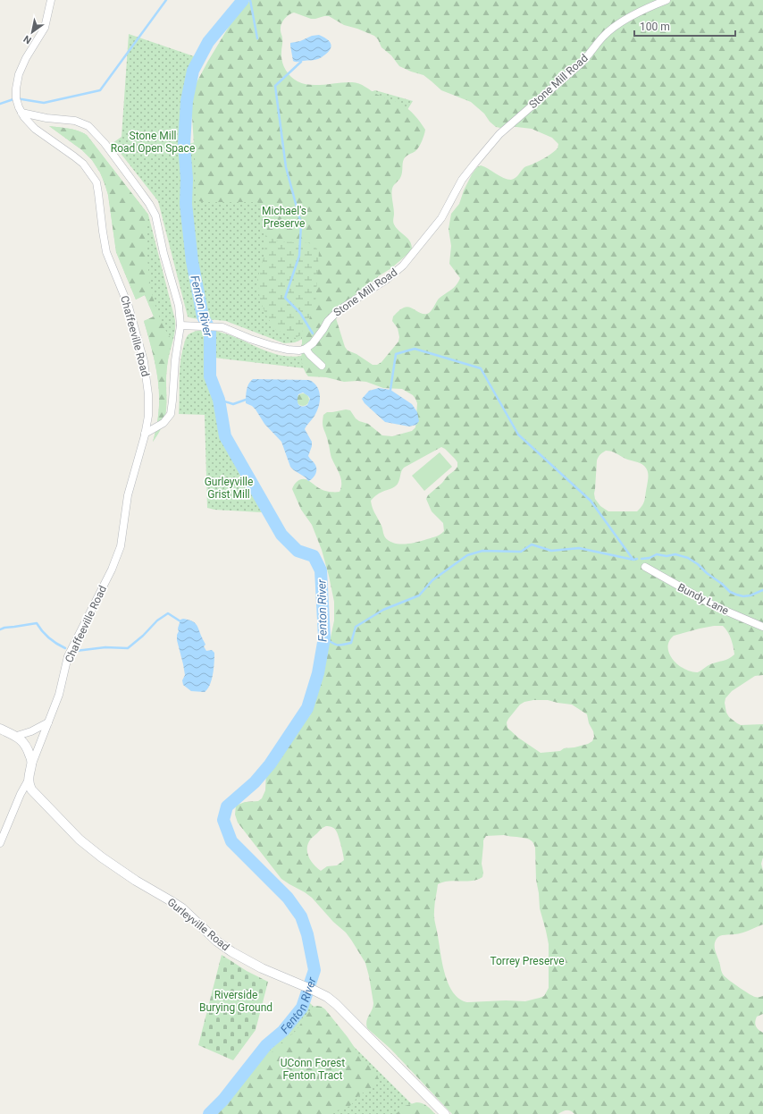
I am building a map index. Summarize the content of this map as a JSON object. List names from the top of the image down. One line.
{"streets":{"street":["Stone Mill Road","Chaffeeville Road","Bundy Lane","Gurleyville Road"]},"water":["Fenton River"],"parks":["Stone Mill Road Open Space","Michael's Preserve","Gurleyville Grist Mill","Torrey Preserve","Riverside Burying Ground","UConn Forest Fenton Tract"],"scale_bar":"100 m","north":"bottom left"}
